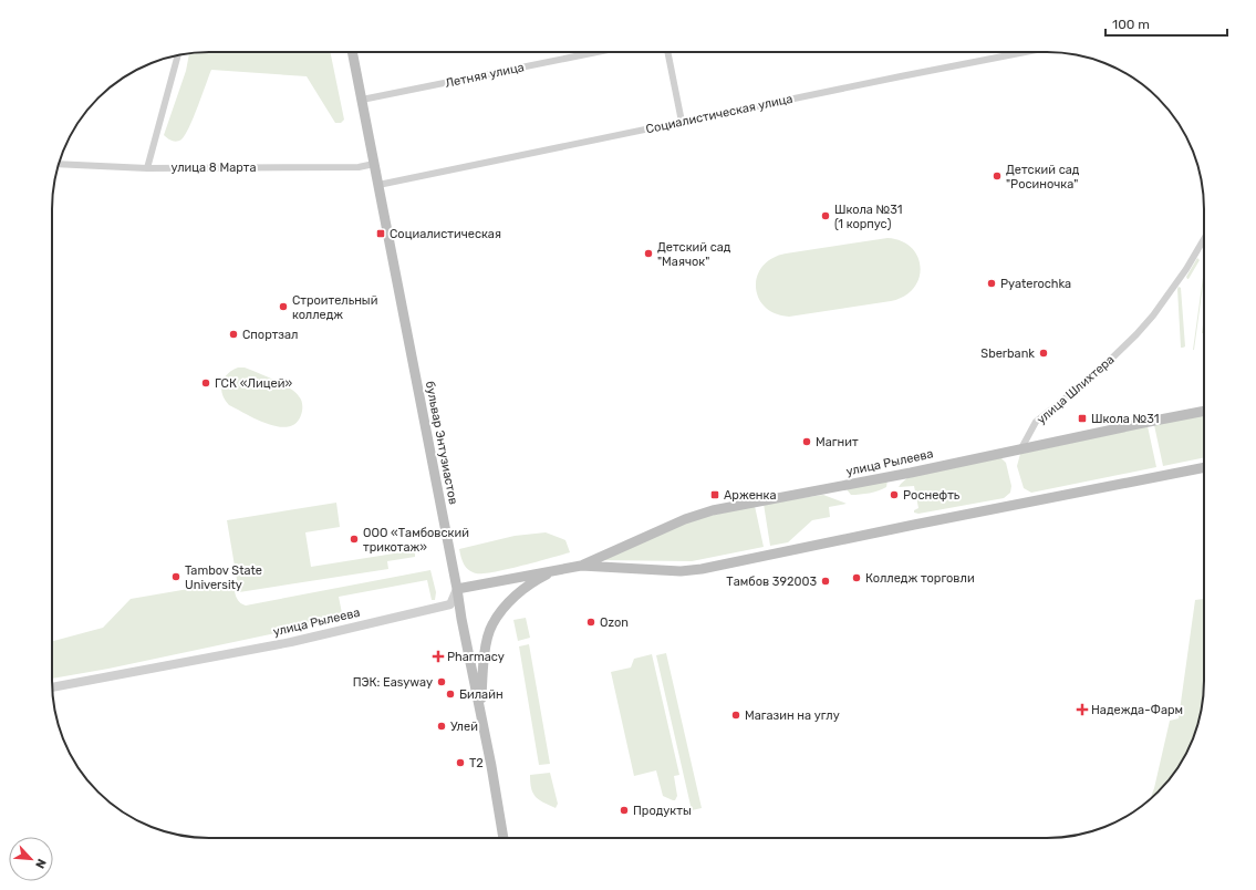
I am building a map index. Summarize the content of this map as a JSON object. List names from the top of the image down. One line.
{"streets":{"main road":["бульвар Энтузиастов","улица Рылеева"],"street":["Летняя улица","Социалистическая улица","улица 8 Марта","улица Шлихтера"]},"crossings":[["Летняя улица","бульвар Энтузиастов"],["Социалистическая улица","бульвар Энтузиастов"],["улица 8 Марта","бульвар Энтузиастов"],["улица Шлихтера","улица Рылеева"],["бульвар Энтузиастов","улица Рылеева"]],"places":{"other":["Детский сад \"Росиночка\"","Школа №31 (1 корпус)","Детский сад \"Маячок\"","Pyaterochka","Строительный колледж","Спортзал","Sberbank","ГСК «Лицей»","Магнит","Роснефть","ООО «Тамбовский трикотаж»","Tambov State University","Колледж торговли","Тамбов 392003","Ozon","ПЭК: Easyway","Билайн","Магазин на углу","Улей","T2","Продукты"],"transit":["Социалистическая","Школа №31","Арженка"],"health":["Pharmacy","Надежда-Фарм"]},"scale_bar":"100 m","north":"bottom right"}
